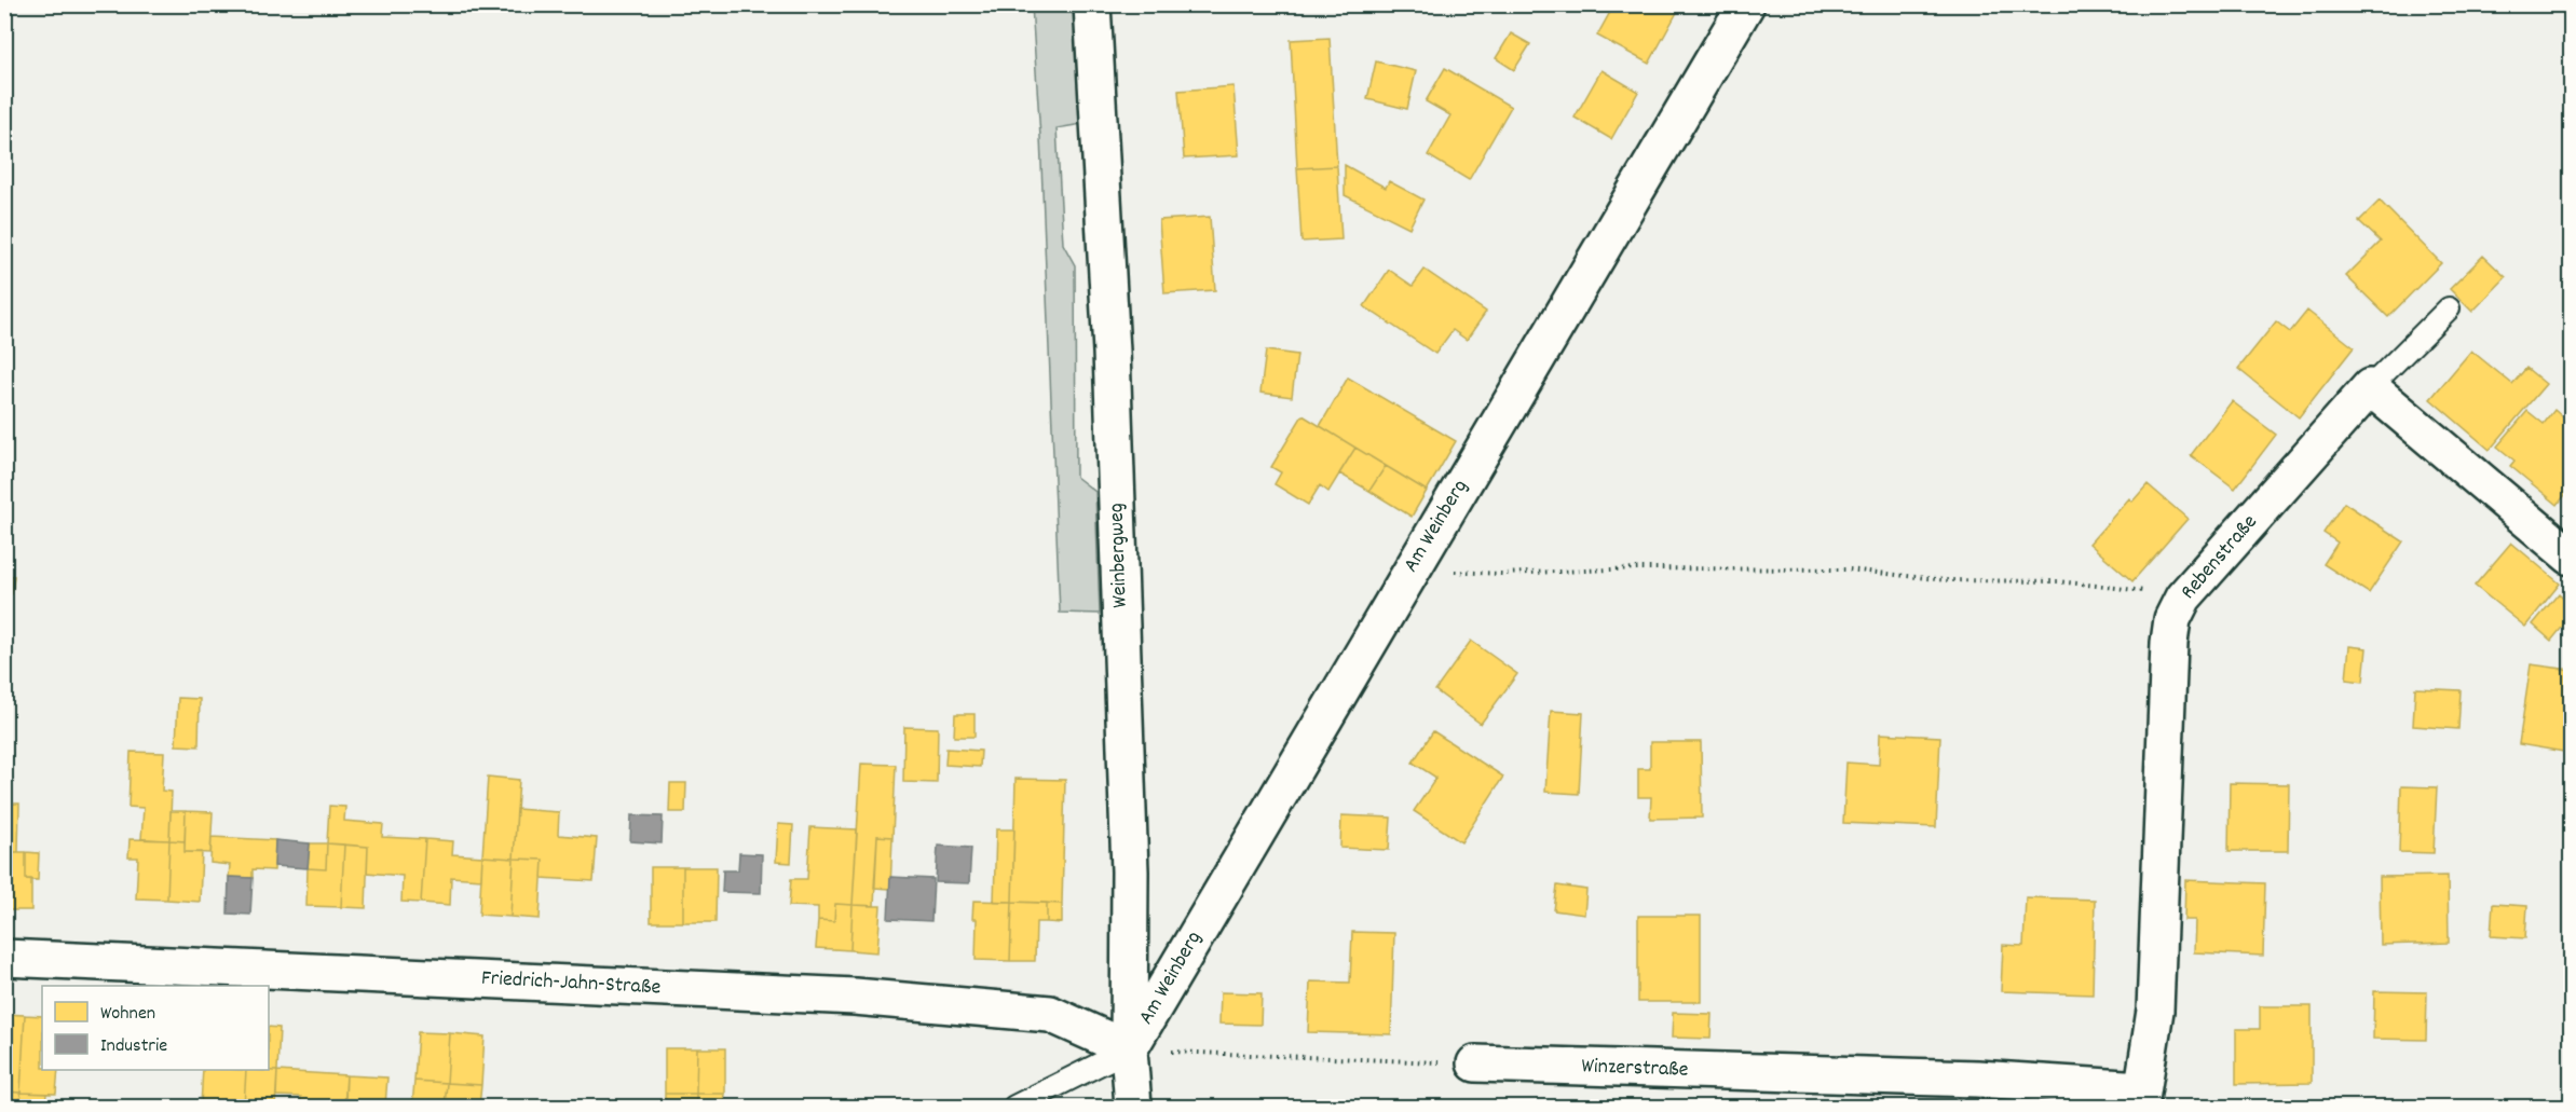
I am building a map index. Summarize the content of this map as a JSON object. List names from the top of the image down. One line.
{"streets":{"street":["Am Weinberg","Weinbergweg","Rebenstraße","Friedrich-Jahn-Straße","Winzerstraße"]},"crossings":[["Am Weinberg","Weinbergweg"],["Am Weinberg","Friedrich-Jahn-Straße"],["Weinbergweg","Friedrich-Jahn-Straße"],["Rebenstraße","Winzerstraße"]],"legend":["Wohnen","Industrie"]}
